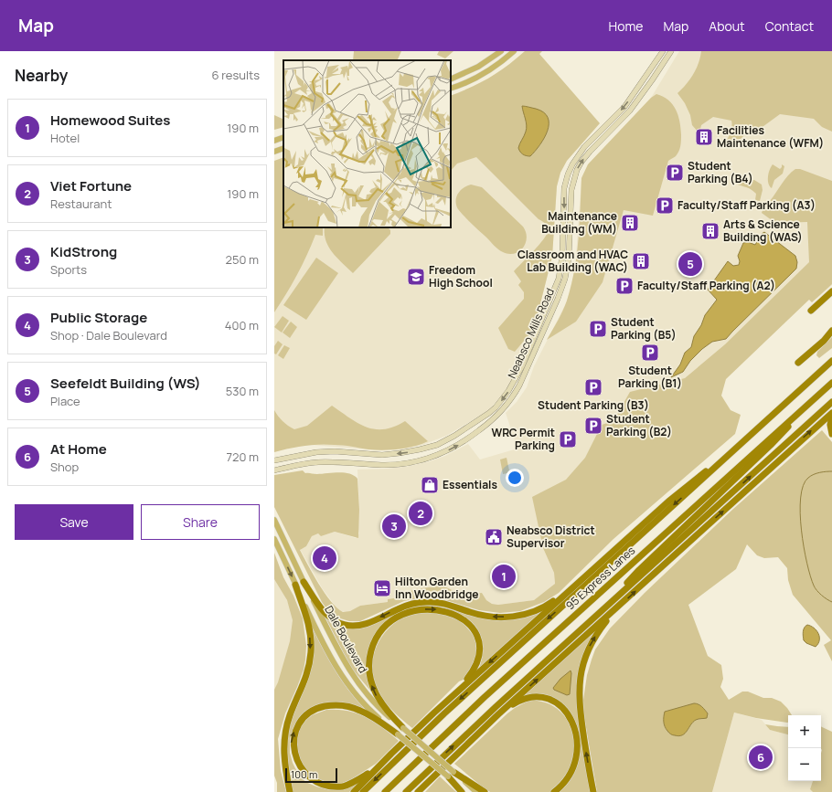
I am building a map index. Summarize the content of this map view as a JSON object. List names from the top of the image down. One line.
{"streets":{"highway":["95 Express Lanes"],"main road":["Neabsco Mills Road","Dale Boulevard"]},"places":{"building":["Facilities Maintenance (WFM)","Maintenance Building (WM)","Arts & Science Building (WAS)","Classroom and HVAC Lab Building (WAC)"],"parking":["Student Parking (B4)","Faculty/Staff Parking (A3)","Faculty/Staff Parking (A2)","Student Parking (B5)","Student Parking (B1)","Student Parking (B3)","Student Parking (B2)","WRC Permit Parking"],"school or university":["Freedom High School"],"shop":["Essentials"],"public building":["Neabsco District Supervisor"],"hotel":["Hilton Garden Inn Woodbridge"]},"scale_bar":"100 m","page":{"header":"Map","nav":["Home","Map","About","Contact"],"heading":["Nearby","6 results"],"list":[{"mark":"1","name":"Homewood Suites","note":"Hotel","value":"190 m"},{"mark":"2","name":"Viet Fortune","note":"Restaurant","value":"190 m"},{"mark":"3","name":"KidStrong","note":"Sports","value":"250 m"},{"mark":"4","name":"Public Storage","note":"Shop · Dale Boulevard","value":"400 m"},{"mark":"5","name":"Seefeldt Building (WS)","note":"Place","value":"530 m"},{"mark":"6","name":"At Home","note":"Shop","value":"720 m"}],"pins":["5","2","3","4","1","6"],"buttons":["Save","Share"],"map_buttons":["+","−"],"scale":"100 m"}}
